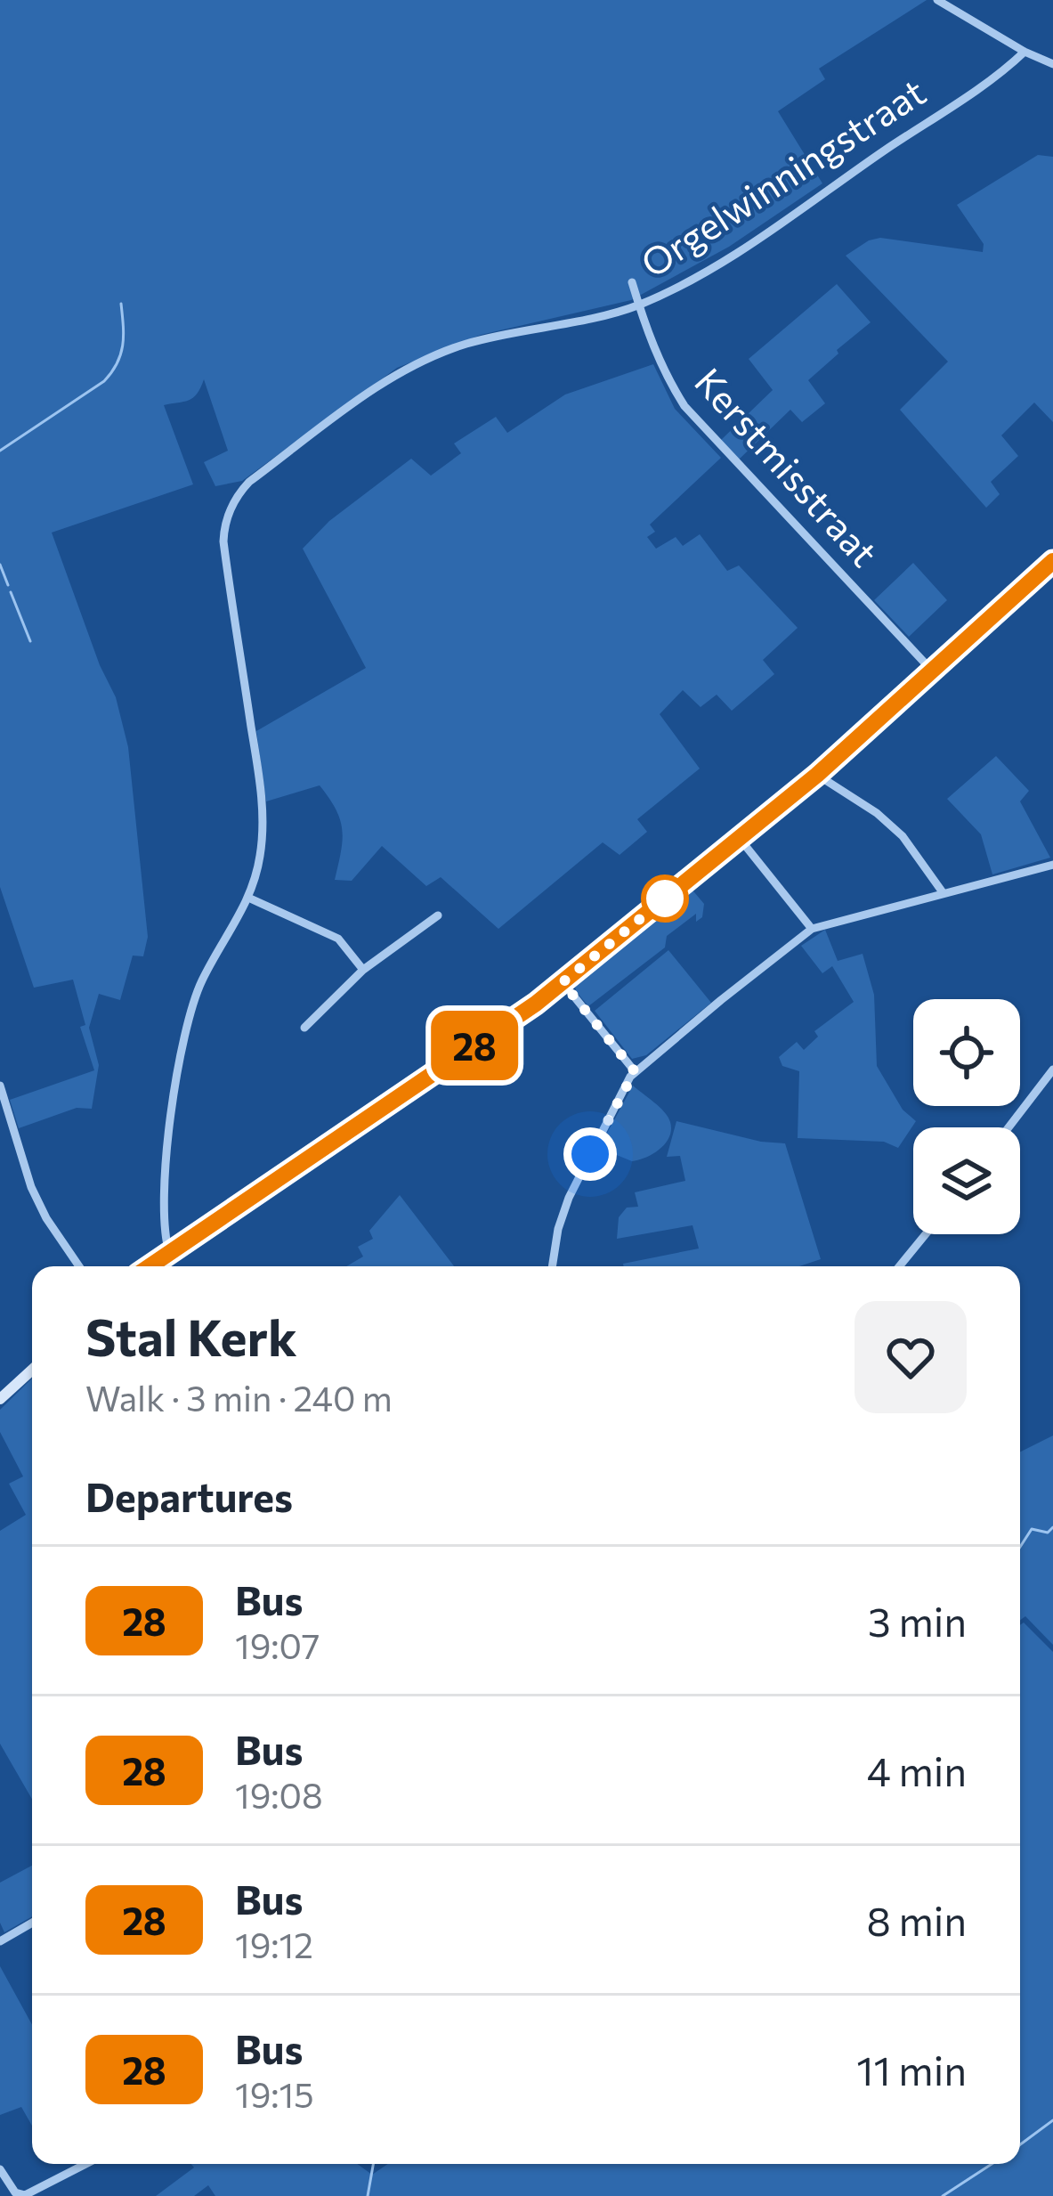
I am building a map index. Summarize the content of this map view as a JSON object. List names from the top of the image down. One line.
{"streets":{"street":["Orgelwinningstraat","Kerstmisstraat"]},"crossings":[["Orgelwinningstraat","Kerstmisstraat"]],"lines":["bus line 28"],"page":{"on_map":"28","heading":[["Stal Kerk","Walk · 3 min · 240 m"],"Departures"],"list":[{"mark":"28","name":"Bus","note":"19:07","value":"3 min"},{"mark":"28","name":"Bus","note":"19:08","value":"4 min"},{"mark":"28","name":"Bus","note":"19:12","value":"8 min"},{"mark":"28","name":"Bus","note":"19:15","value":"11 min"}]}}
